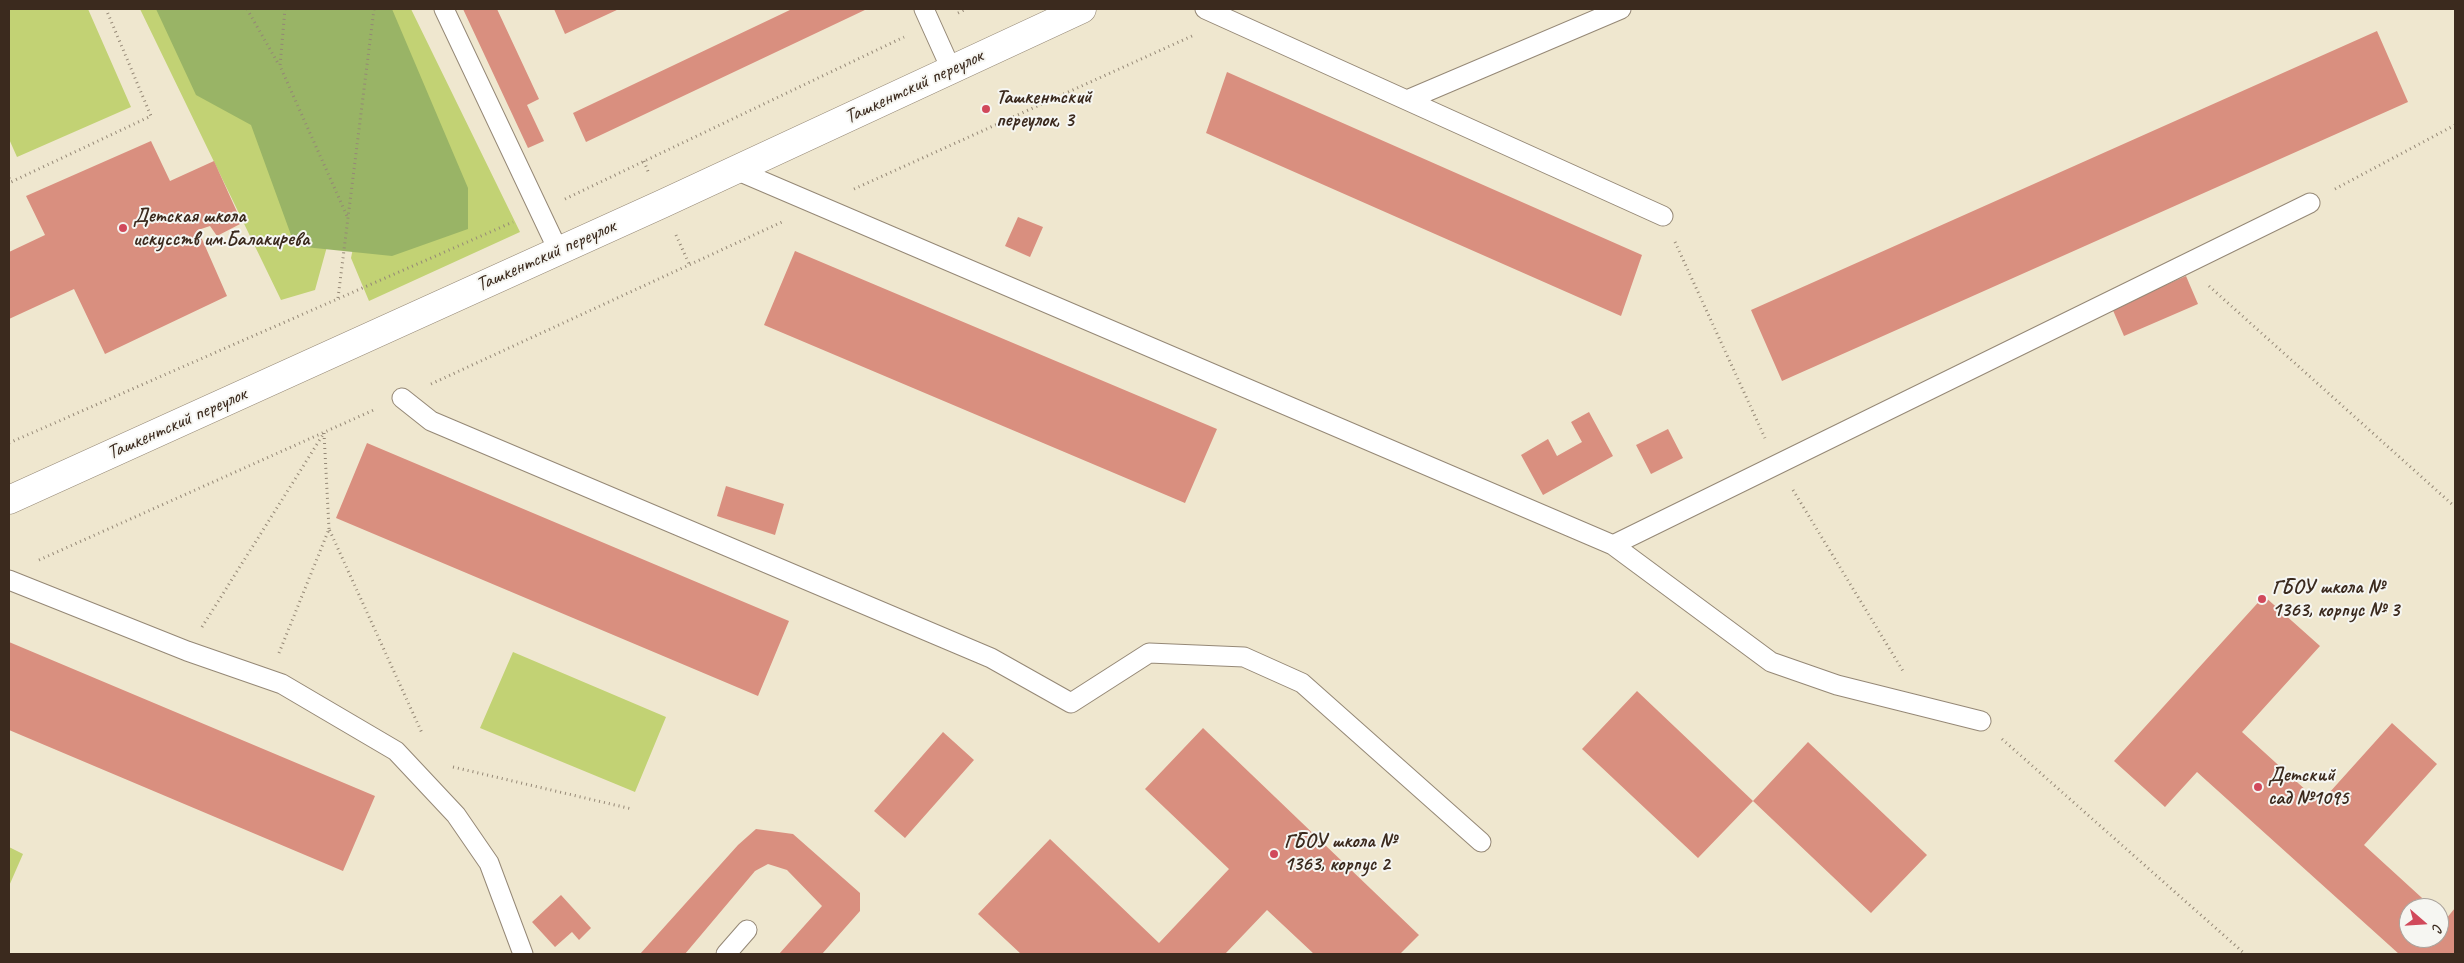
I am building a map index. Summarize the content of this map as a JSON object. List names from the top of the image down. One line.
{"streets":{"street":["Ташкентский переулок"]},"places":["Ташкентский переулок, 3","Детская школа искусств им.Балакирева","ГБОУ школа № 1363, корпус № 3","Детский сад №1095","ГБОУ школа № 1363, корпус 2"],"north":"right"}
